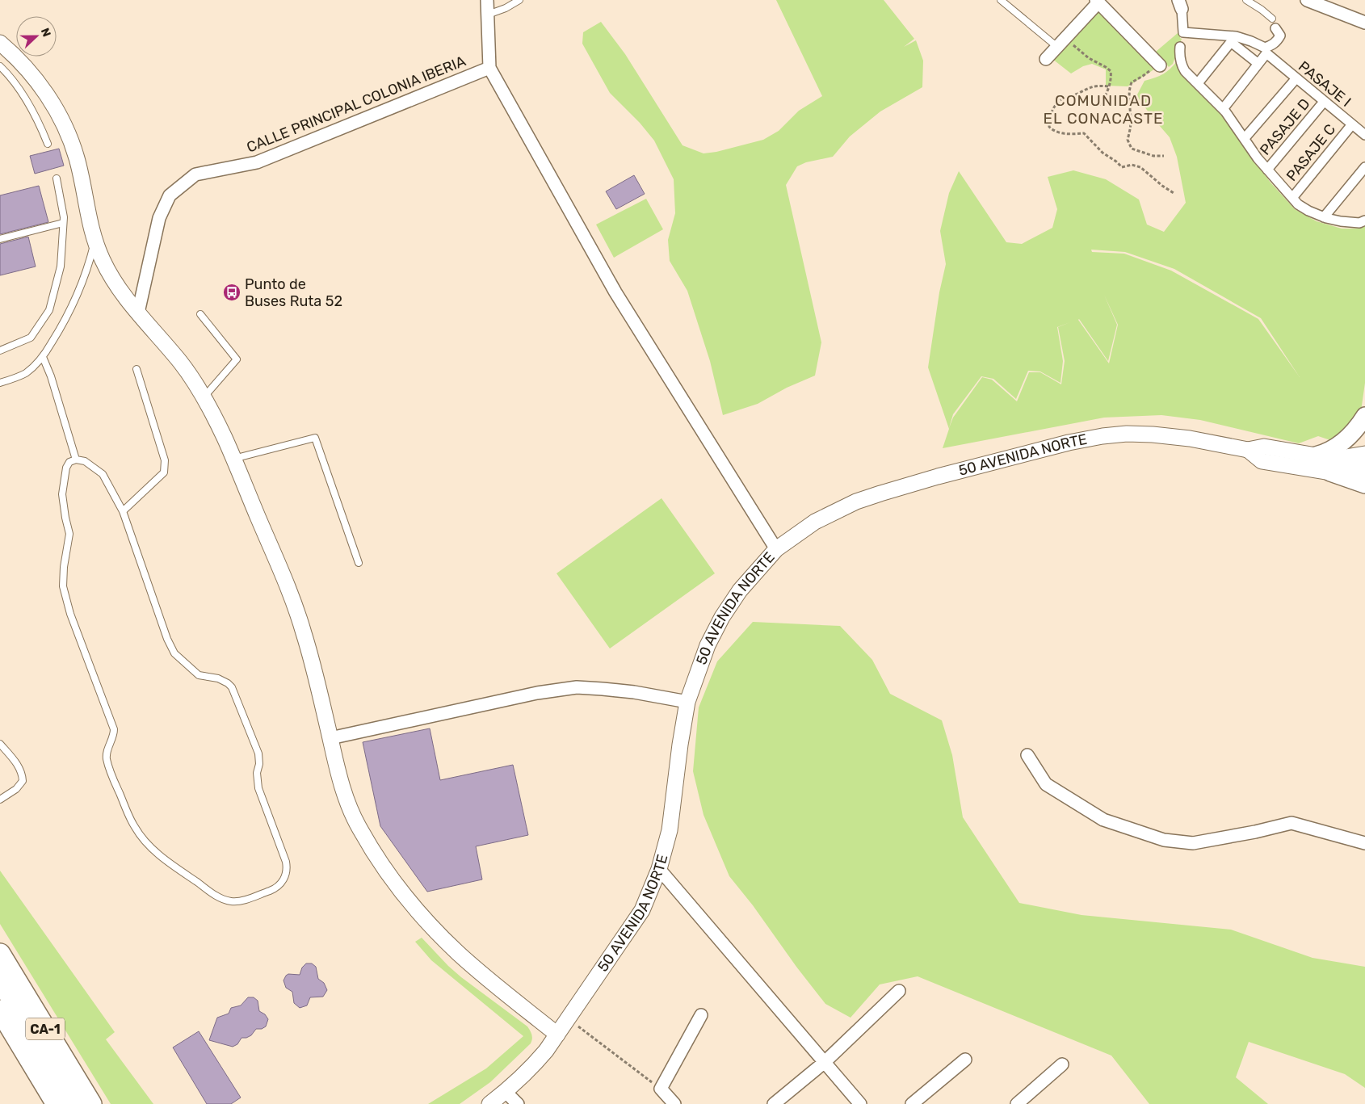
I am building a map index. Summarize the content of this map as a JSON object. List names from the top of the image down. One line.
{"streets":{"highway":["CA-1"],"street":["PASAJE I","CALLE PRINCIPAL COLONIA IBERIA","PASAJE D","PASAJE C","50 AVENIDA NORTE"]},"crossings":[["PASAJE I","PASAJE D"],["PASAJE I","PASAJE C"]],"districts":["COMUNIDAD EL CONACASTE"],"places":{"bus stop":["Punto de Buses Ruta 52"]},"north":"right"}
